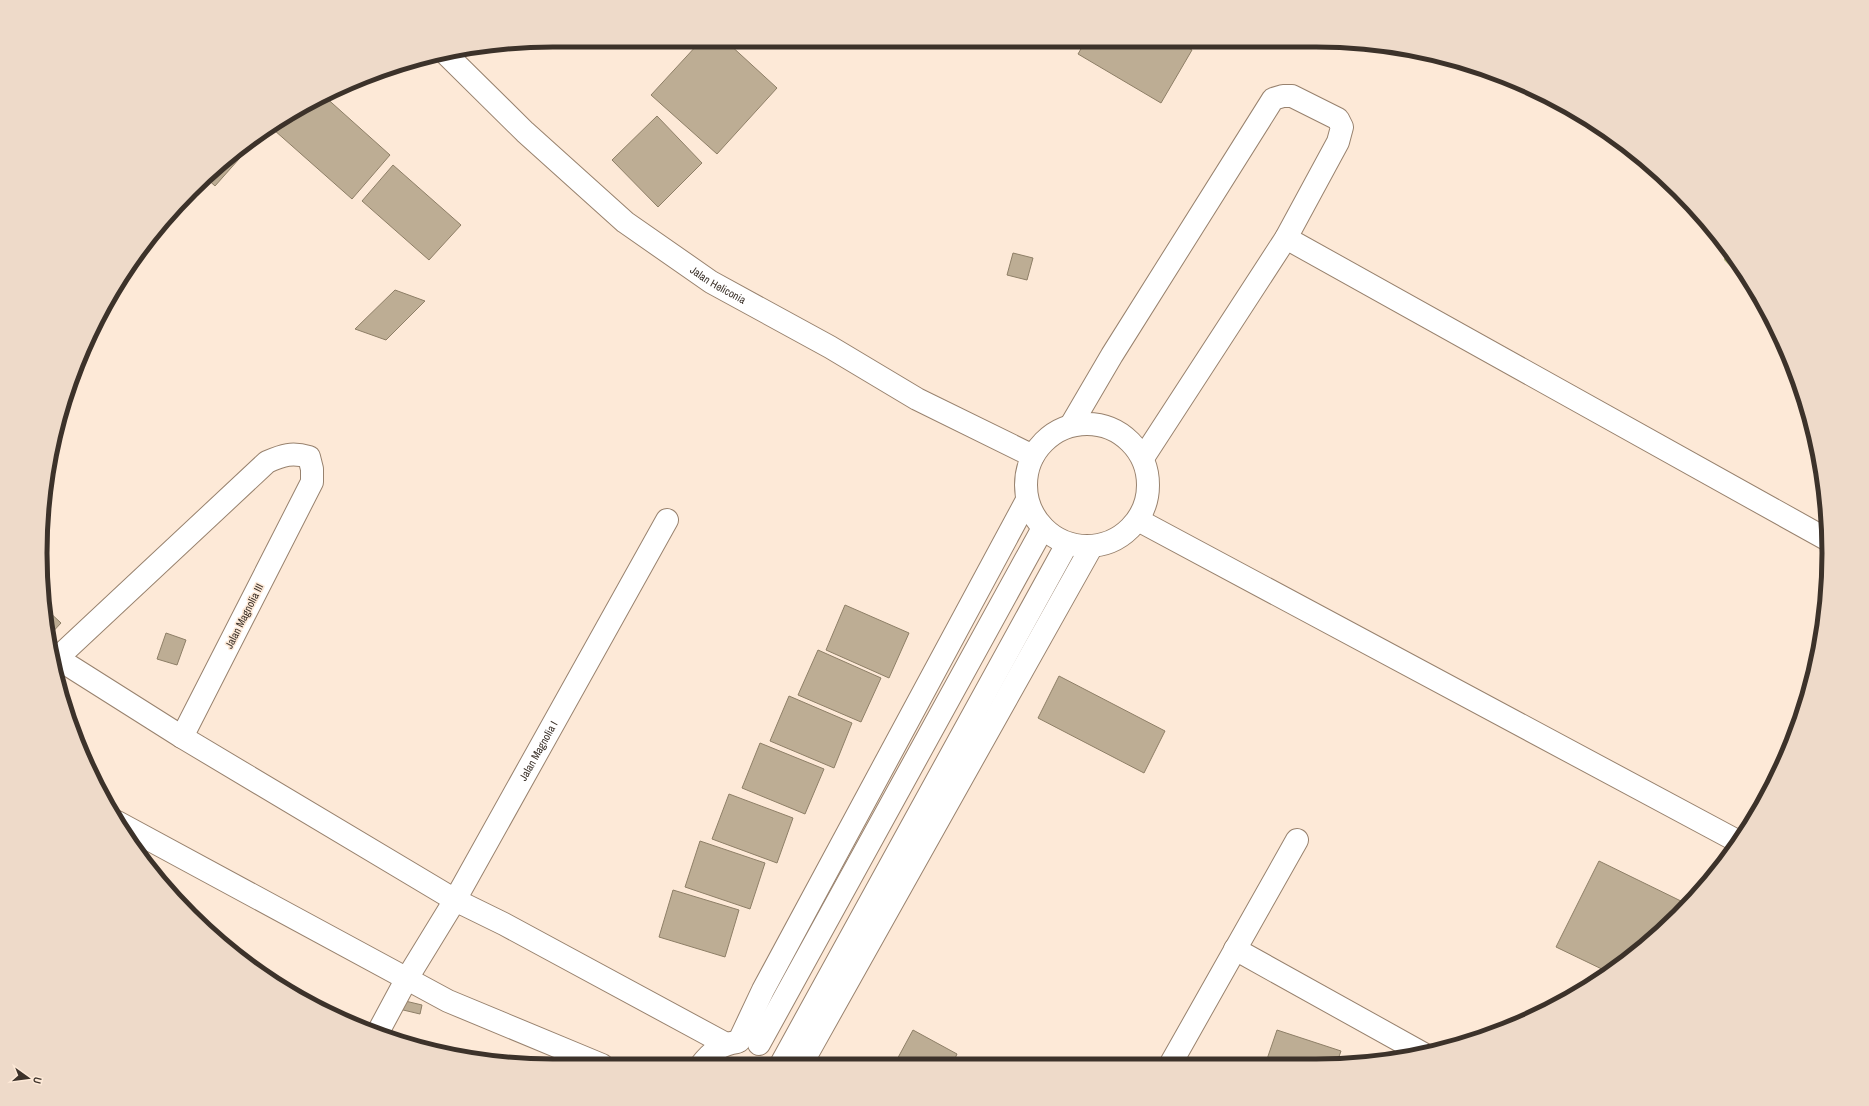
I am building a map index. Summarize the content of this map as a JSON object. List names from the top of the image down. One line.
{"streets":{"street":["Jalan Heliconia","Jalan Magnolia III","Jalan Magnolia I"]},"north":"right"}
